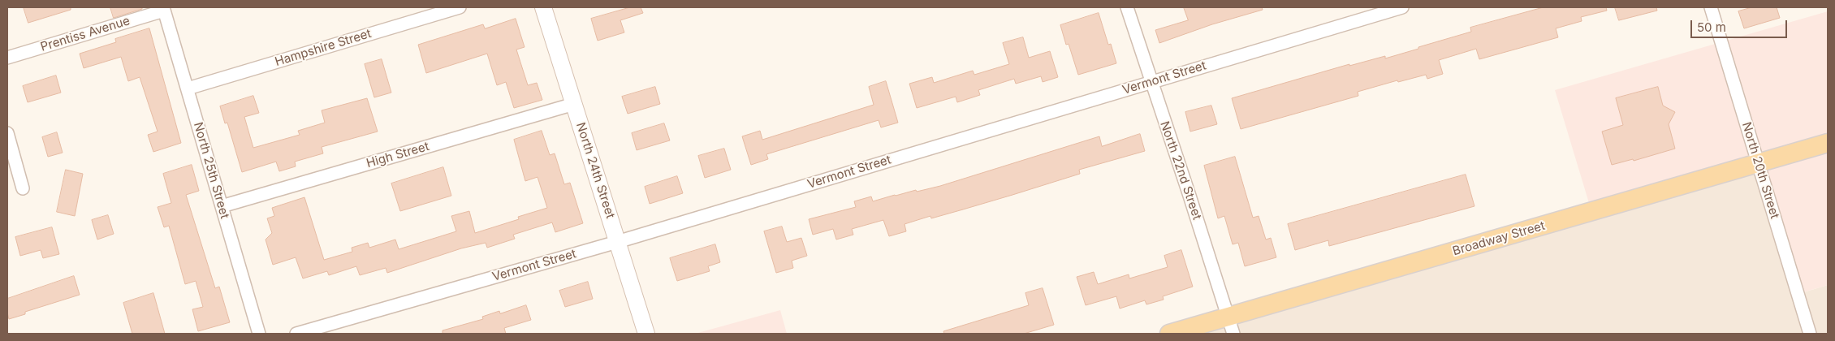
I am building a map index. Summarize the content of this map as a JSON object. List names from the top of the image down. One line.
{"streets":{"main road":["North 24th Street","Broadway Street"],"street":["Prentiss Avenue","Hampshire Street","Vermont Street","High Street","North 25th Street","North 22nd Street","North 20th Street"]},"crossings":[["Prentiss Avenue","North 25th Street"],["Hampshire Street","North 25th Street"],["Vermont Street","North 24th Street"],["Vermont Street","North 22nd Street"],["High Street","North 25th Street"],["High Street","North 24th Street"],["North 22nd Street","Broadway Street"],["North 20th Street","Broadway Street"]],"scale_bar":"50 m"}
